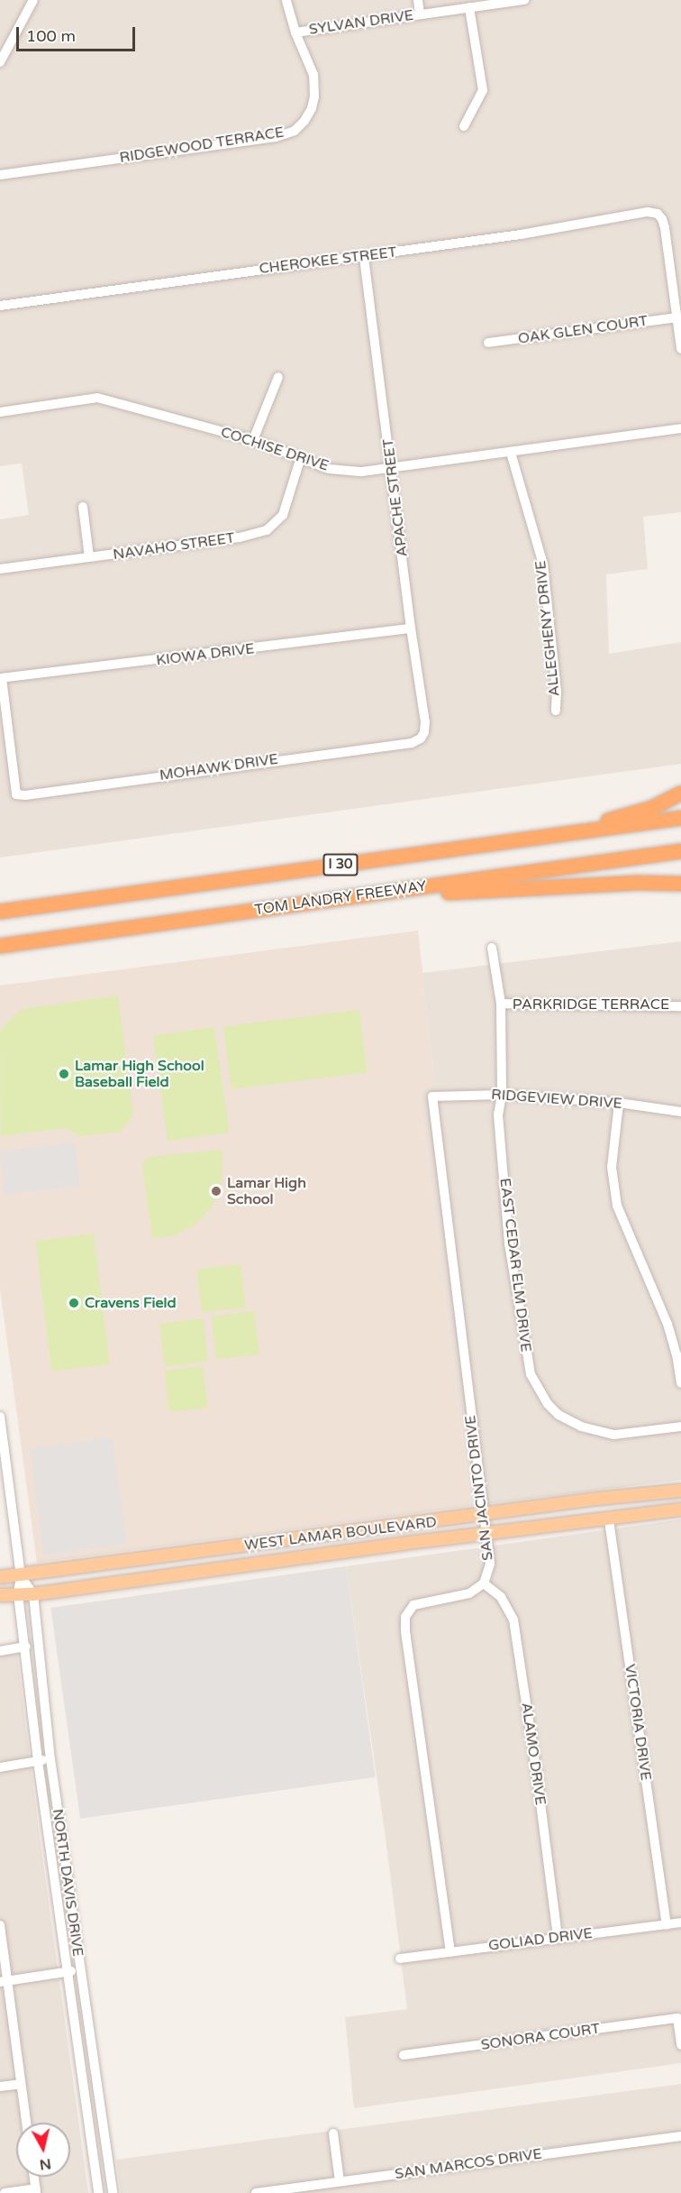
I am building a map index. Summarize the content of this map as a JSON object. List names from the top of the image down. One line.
{"streets":{"highway":["I 30","TOM LANDRY FREEWAY"],"main road":["WEST LAMAR BOULEVARD"],"street":["SYLVAN DRIVE","RIDGEWOOD TERRACE","CHEROKEE STREET","OAK GLEN COURT","COCHISE DRIVE","APACHE STREET","NAVAHO STREET","ALLEGHENY DRIVE","KIOWA DRIVE","MOHAWK DRIVE","PARKRIDGE TERRACE","RIDGEVIEW DRIVE","EAST CEDAR ELM DRIVE","SAN JACINTO DRIVE","VICTORIA DRIVE","ALAMO DRIVE","NORTH DAVIS DRIVE","GOLIAD DRIVE","SONORA COURT","SAN MARCOS DRIVE"]},"crossings":[["SYLVAN DRIVE","RIDGEWOOD TERRACE"],["CHEROKEE STREET","OAK GLEN COURT"],["CHEROKEE STREET","APACHE STREET"],["COCHISE DRIVE","APACHE STREET"],["COCHISE DRIVE","NAVAHO STREET"],["COCHISE DRIVE","ALLEGHENY DRIVE"],["APACHE STREET","KIOWA DRIVE"],["APACHE STREET","MOHAWK DRIVE"],["KIOWA DRIVE","MOHAWK DRIVE"],["PARKRIDGE TERRACE","EAST CEDAR ELM DRIVE"],["RIDGEVIEW DRIVE","EAST CEDAR ELM DRIVE"],["RIDGEVIEW DRIVE","SAN JACINTO DRIVE"],["SAN JACINTO DRIVE","WEST LAMAR BOULEVARD"],["SAN JACINTO DRIVE","ALAMO DRIVE"],["SAN JACINTO DRIVE","GOLIAD DRIVE"],["WEST LAMAR BOULEVARD","VICTORIA DRIVE"],["WEST LAMAR BOULEVARD","NORTH DAVIS DRIVE"],["VICTORIA DRIVE","GOLIAD DRIVE"],["ALAMO DRIVE","GOLIAD DRIVE"]],"places":["Lamar High School Baseball Field","Lamar High School","Cravens Field"],"scale_bar":"100 m","north":"bottom"}
